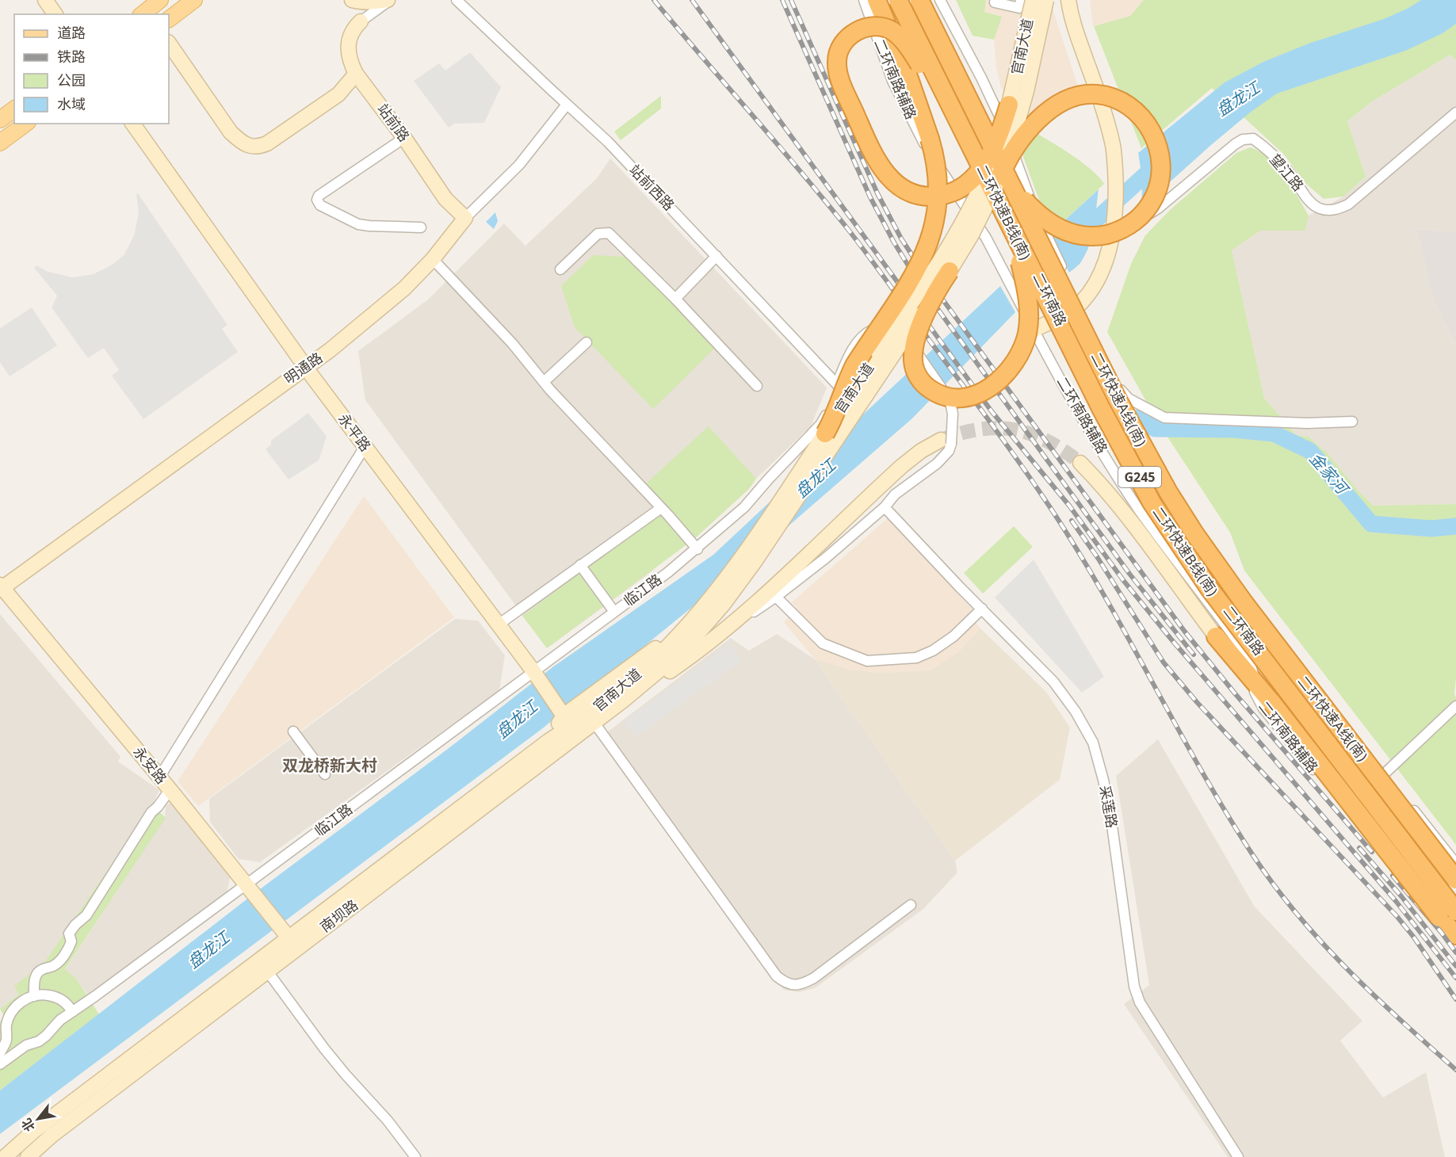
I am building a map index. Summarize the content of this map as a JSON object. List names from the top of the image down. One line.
{"streets":{"highway":["二环快速B线(南)","二环快速A线(南)"],"main road":["官南大道","站前路","二环南路","明通路","永平路","G245","永安路","南坝路"],"street":["二环南路辅路","望江路","站前西路","临江路","采莲路"]},"crossings":[["官南大道","二环快速B线(南)"],["官南大道","南坝路"],["站前路","明通路"],["站前西路","明通路"],["站前西路","临江路"],["二环快速B线(南)","二环南路"],["二环南路","二环快速A线(南)"],["明通路","永平路"],["明通路","永安路"],["永平路","临江路"],["临江路","永安路"],["永安路","南坝路"]],"districts":["双龙桥新大村"],"water":["盘龙江","金家河"],"legend":["道路","铁路","公园","水域"],"north":"bottom left"}
